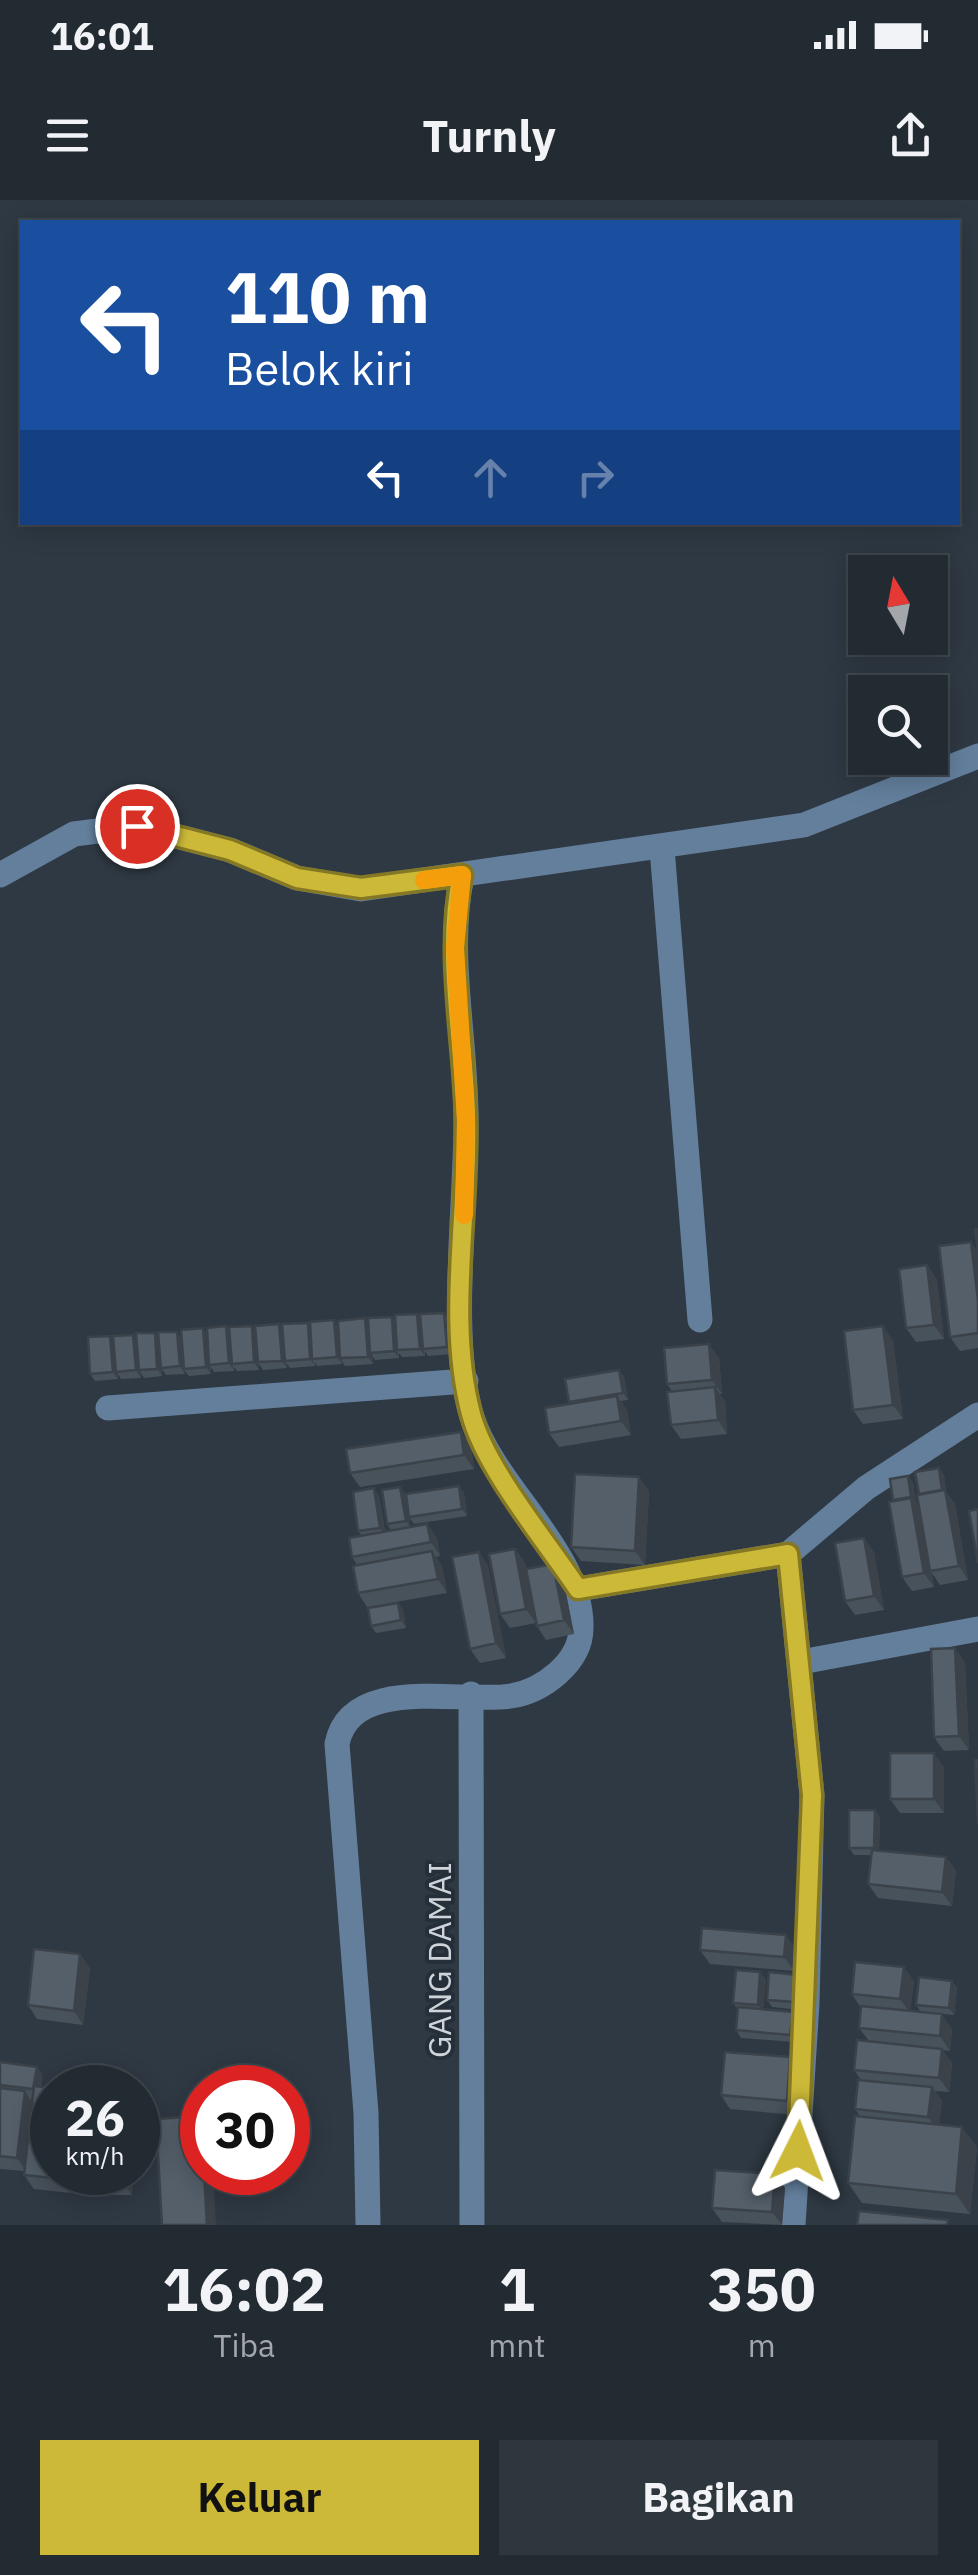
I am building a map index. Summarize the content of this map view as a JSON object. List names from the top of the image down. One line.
{"streets":{"street":["GANG DAMAI"]},"north":"top","page":{"status":"16:01","header":"Turnly","turn":["110 m","Belok kiri"],"speed":"26 km/h","limit":"30","eta":["16:02","Tiba","1","mnt","350","m"],"buttons":["Keluar","Bagikan"]}}
